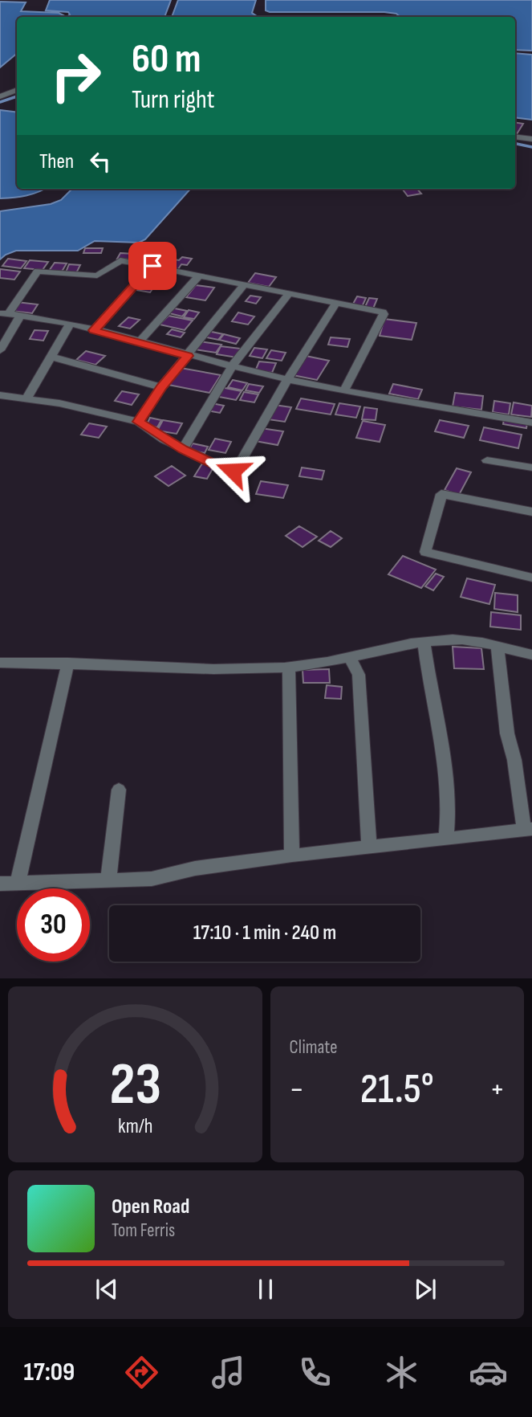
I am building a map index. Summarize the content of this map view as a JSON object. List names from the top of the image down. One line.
{"page":{"turn":["60 m","Turn right"],"then":"Then","limit":"30","trip":"17:10 · 1 min · 240 m","tile":"Climate","heat":["−","21.5°","+"],"song":["Open Road","Tom Ferris"],"tabs":"17:09","gauge":["23","km/h"]}}
